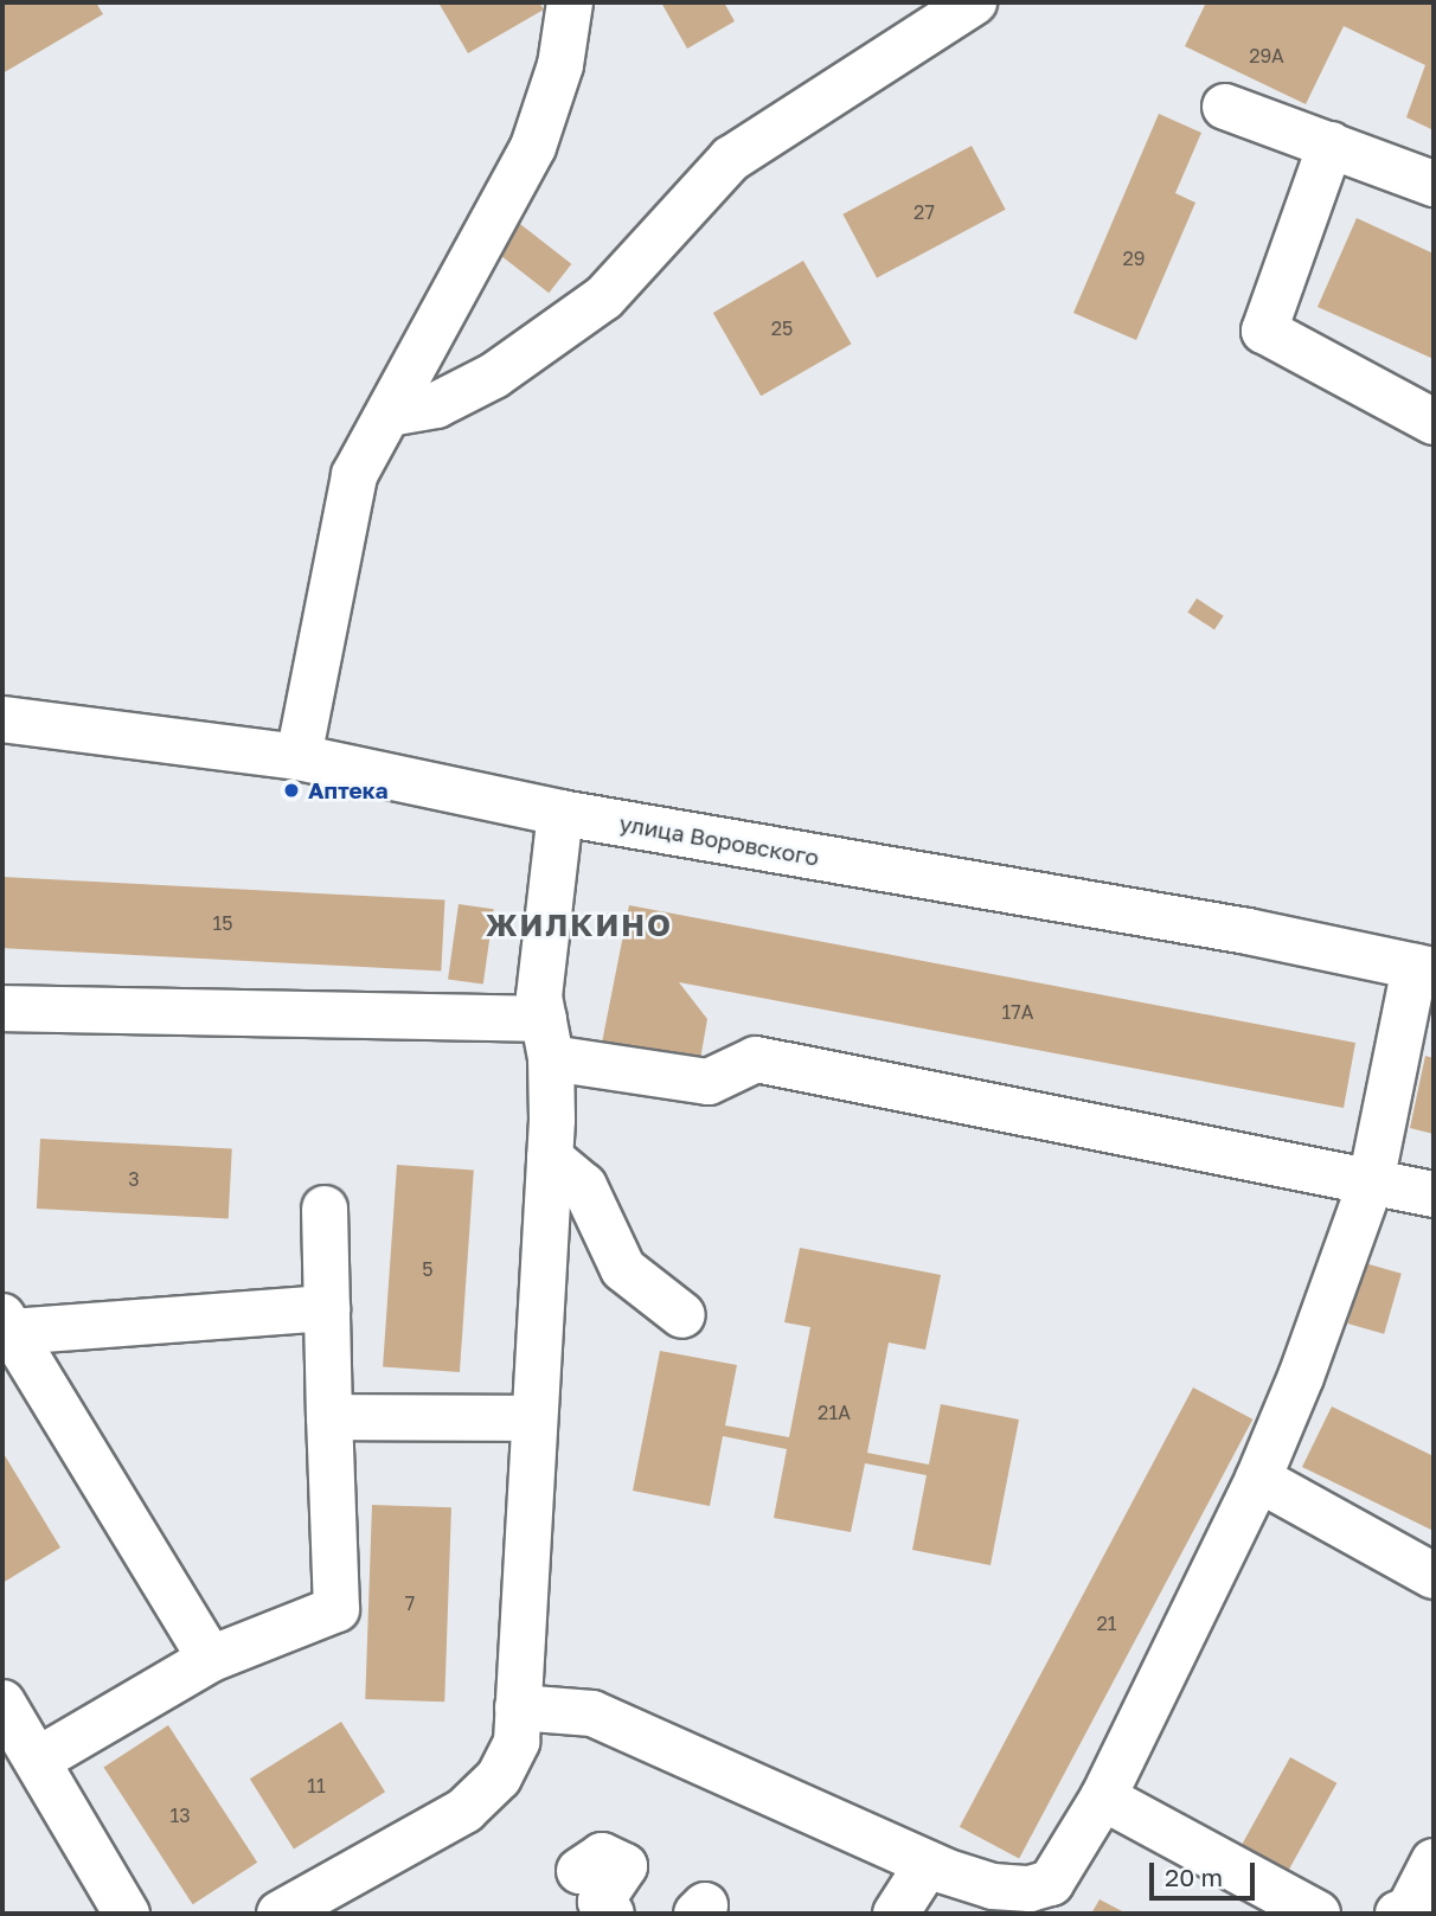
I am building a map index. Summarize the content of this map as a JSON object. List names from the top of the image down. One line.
{"streets":{"street":["улица Воровского"]},"districts":["ЖИЛКИНО"],"places":["Аптека"],"house_numbers":["29А","27","29","25","15","17А","3","5","21А","7","21","11","13"],"scale_bar":"20 m"}
